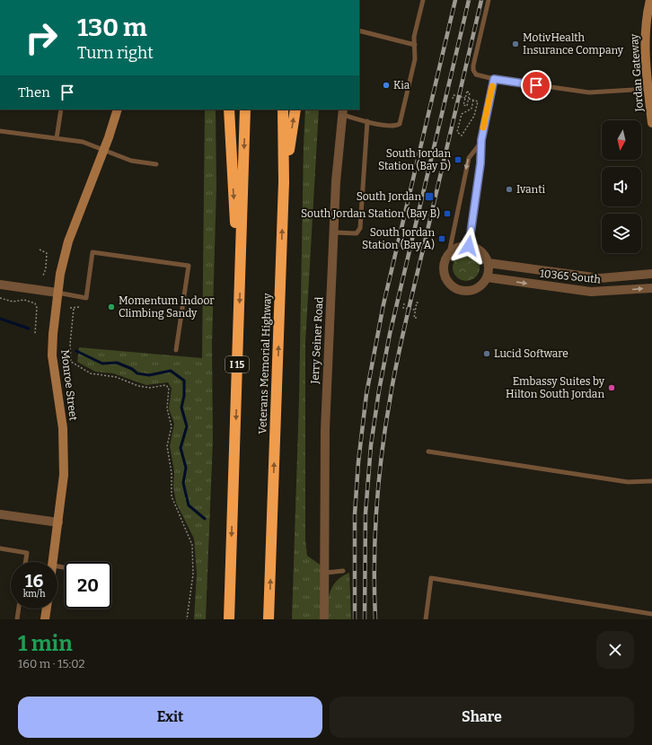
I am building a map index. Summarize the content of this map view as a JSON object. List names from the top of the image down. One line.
{"streets":{"highway":["Veterans Memorial Highway","I 15"],"street":["Jordan Gateway","10365 South","Jerry Seiner Road","Monroe Street"]},"places":{"other":["MotivHealth Insurance Company","Kia","Ivanti","Momentum Indoor Climbing Sandy","Lucid Software","Embassy Suites by Hilton South Jordan"],"transit":["South Jordan Station (Bay D)","South Jordan","South Jordan Station (Bay B)","South Jordan Station (Bay A)"]},"north":"bottom","page":{"turn":["130 m","Turn right"],"then":"Then","speed":"16 km/h","limit":"20","heading":["1 min","160 m · 15:02"],"buttons":["Exit","Share"]}}
